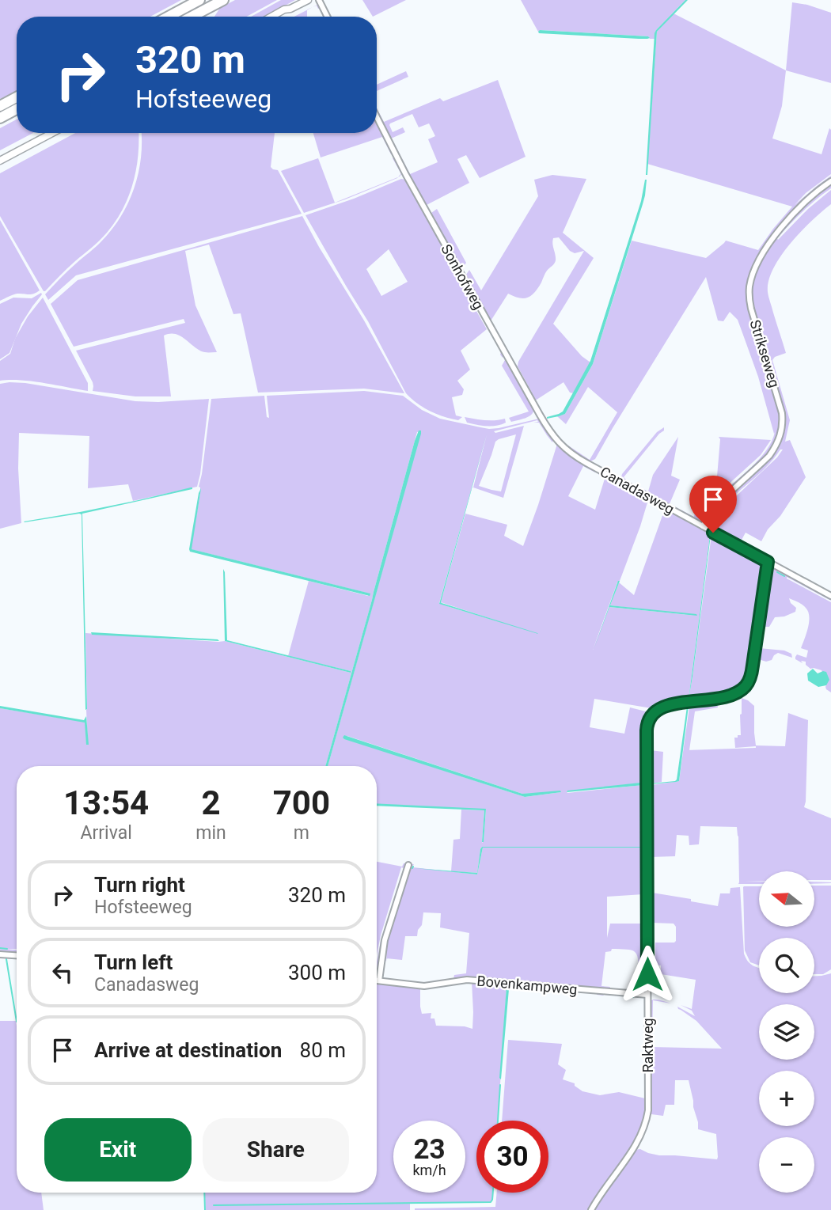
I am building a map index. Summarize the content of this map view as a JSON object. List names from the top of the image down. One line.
{"streets":{"street":["Sonhofweg","Strikseweg","Canadasweg","Bovenkampweg","Raktweg"]},"crossings":[["Sonhofweg","Canadasweg"],["Strikseweg","Canadasweg"],["Canadasweg","Raktweg"],["Bovenkampweg","Raktweg"]],"north":"left","page":{"turn":["320 m","Hofsteeweg"],"eta":["13:54","Arrival","2","min","700","m"],"list":[{"name":"Turn right","note":"Hofsteeweg","value":"320 m"},{"name":"Turn left","note":"Canadasweg","value":"300 m"},{"name":"Arrive at destination","value":"80 m"}],"map_buttons":["+","−"],"buttons":["Exit","Share"],"speed":"23 km/h","limit":"30"}}
